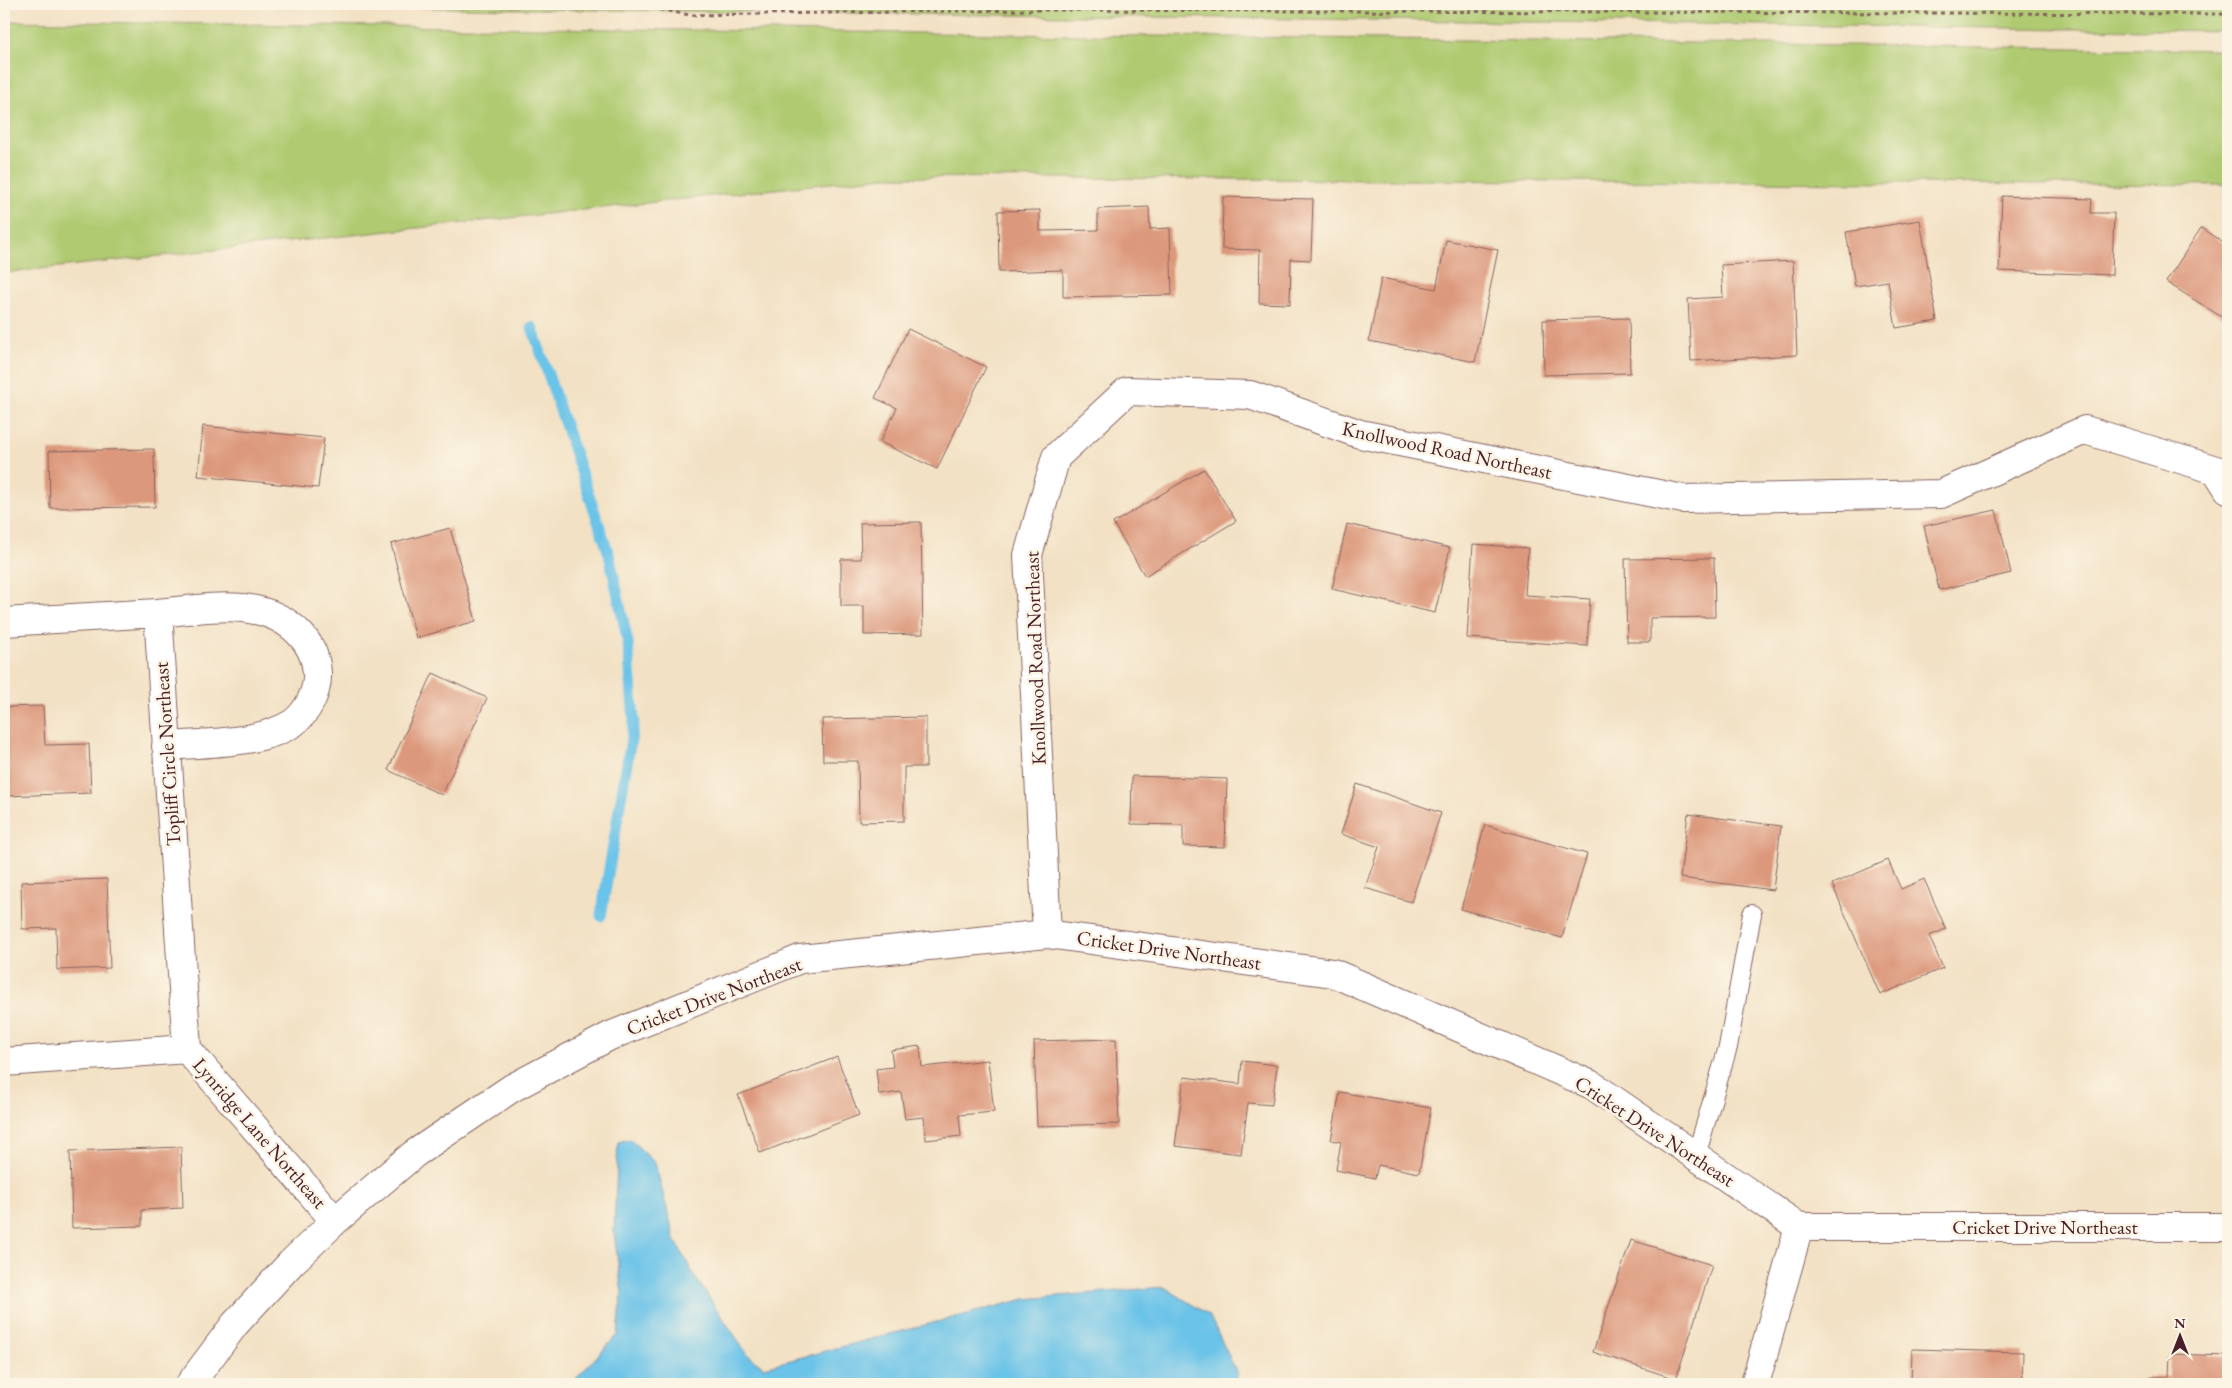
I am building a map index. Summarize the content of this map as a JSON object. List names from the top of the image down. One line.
{"streets":{"street":["Knollwood Road Northeast","Topliff Circle Northeast","Cricket Drive Northeast","Lynridge Lane Northeast"]},"crossings":[["Knollwood Road Northeast","Cricket Drive Northeast"],["Topliff Circle Northeast","Lynridge Lane Northeast"],["Cricket Drive Northeast","Lynridge Lane Northeast"]],"north":"top"}
